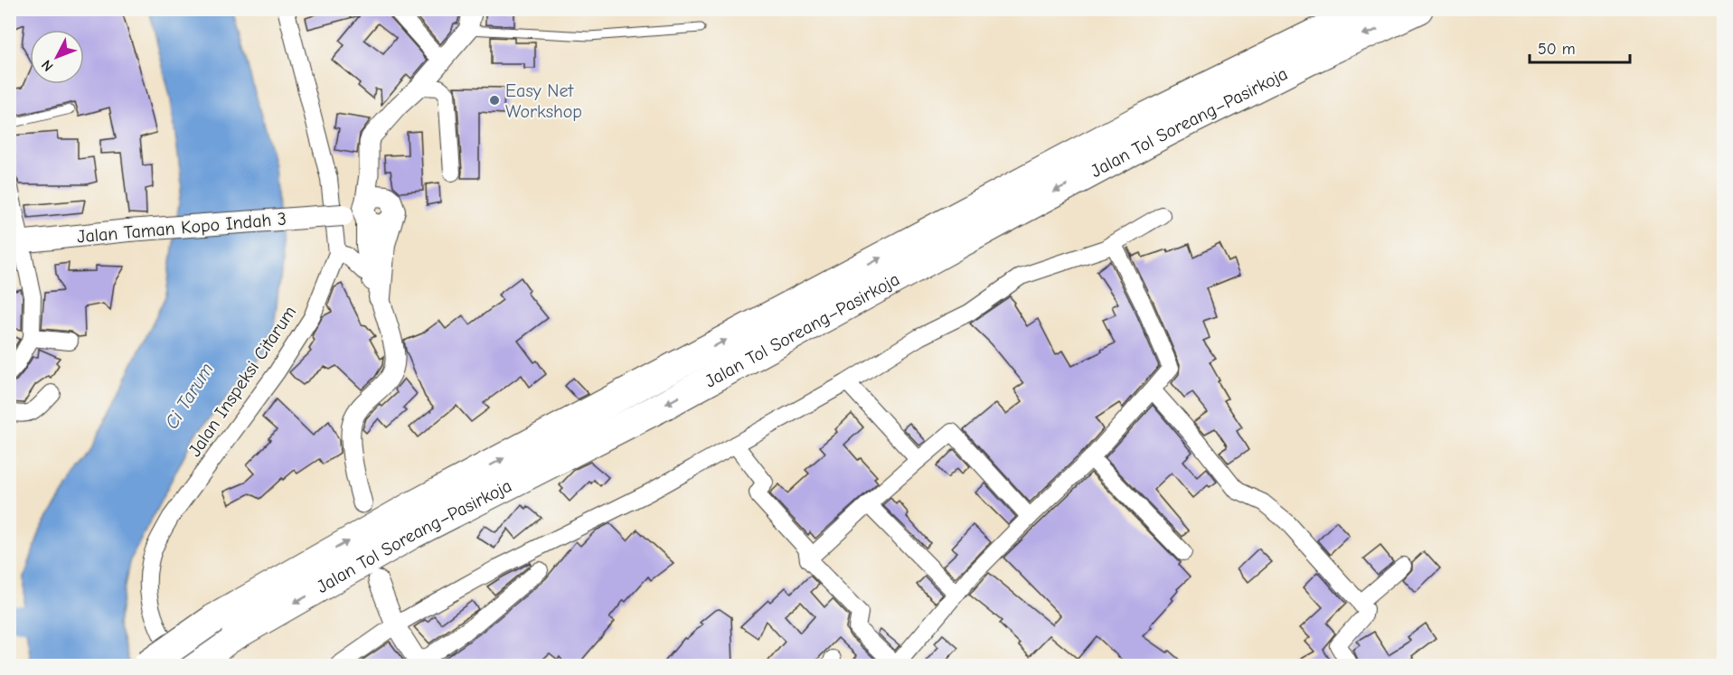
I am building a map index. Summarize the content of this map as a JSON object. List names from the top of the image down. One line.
{"streets":{"highway":["Jalan Tol Soreang–Pasirkoja"],"main road":["Jalan Taman Kopo Indah 3"],"street":["Jalan Inspeksi Citarum"]},"water":["Ci Tarum"],"places":["Easy Net Workshop"],"scale_bar":"50 m","north":"bottom left"}
